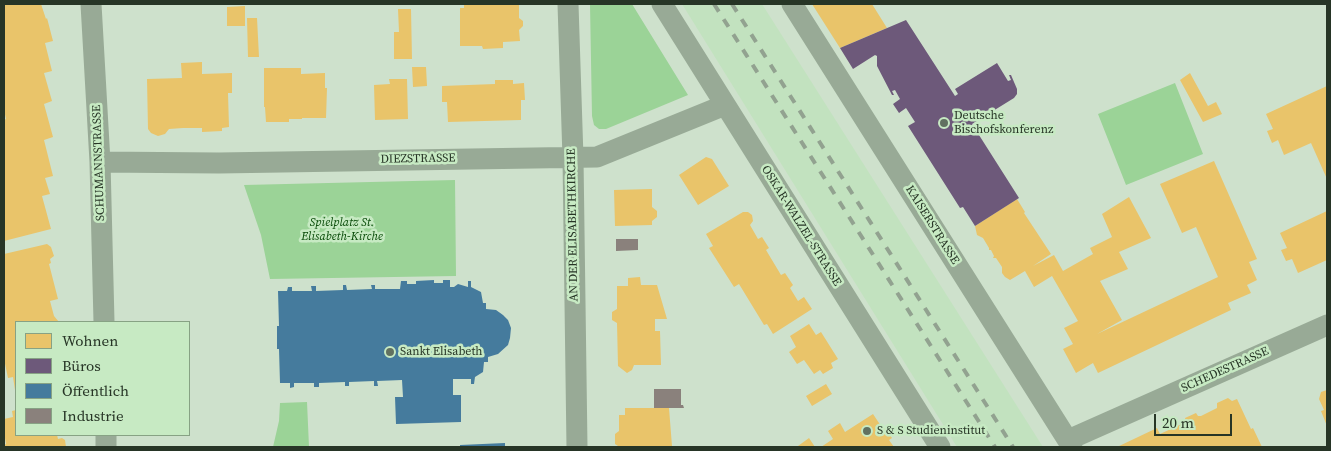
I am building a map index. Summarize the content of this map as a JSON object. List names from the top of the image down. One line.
{"streets":{"street":["DIEZSTRASSE","SCHUMANNSTRASSE","AN DER ELISABETHKIRCHE","KAISERSTRASSE","OSKAR-WALZEL-STRASSE","SCHEDESTRASSE"]},"crossings":[["DIEZSTRASSE","SCHUMANNSTRASSE"],["DIEZSTRASSE","AN DER ELISABETHKIRCHE"],["DIEZSTRASSE","OSKAR-WALZEL-STRASSE"],["KAISERSTRASSE","SCHEDESTRASSE"]],"parks":["Spielplatz St. Elisabeth-Kirche"],"places":["Deutsche Bischofskonferenz","Sankt Elisabeth","S & S Studieninstitut"],"legend":["Wohnen","Büros","Öffentlich","Industrie"],"scale_bar":"20 m"}
